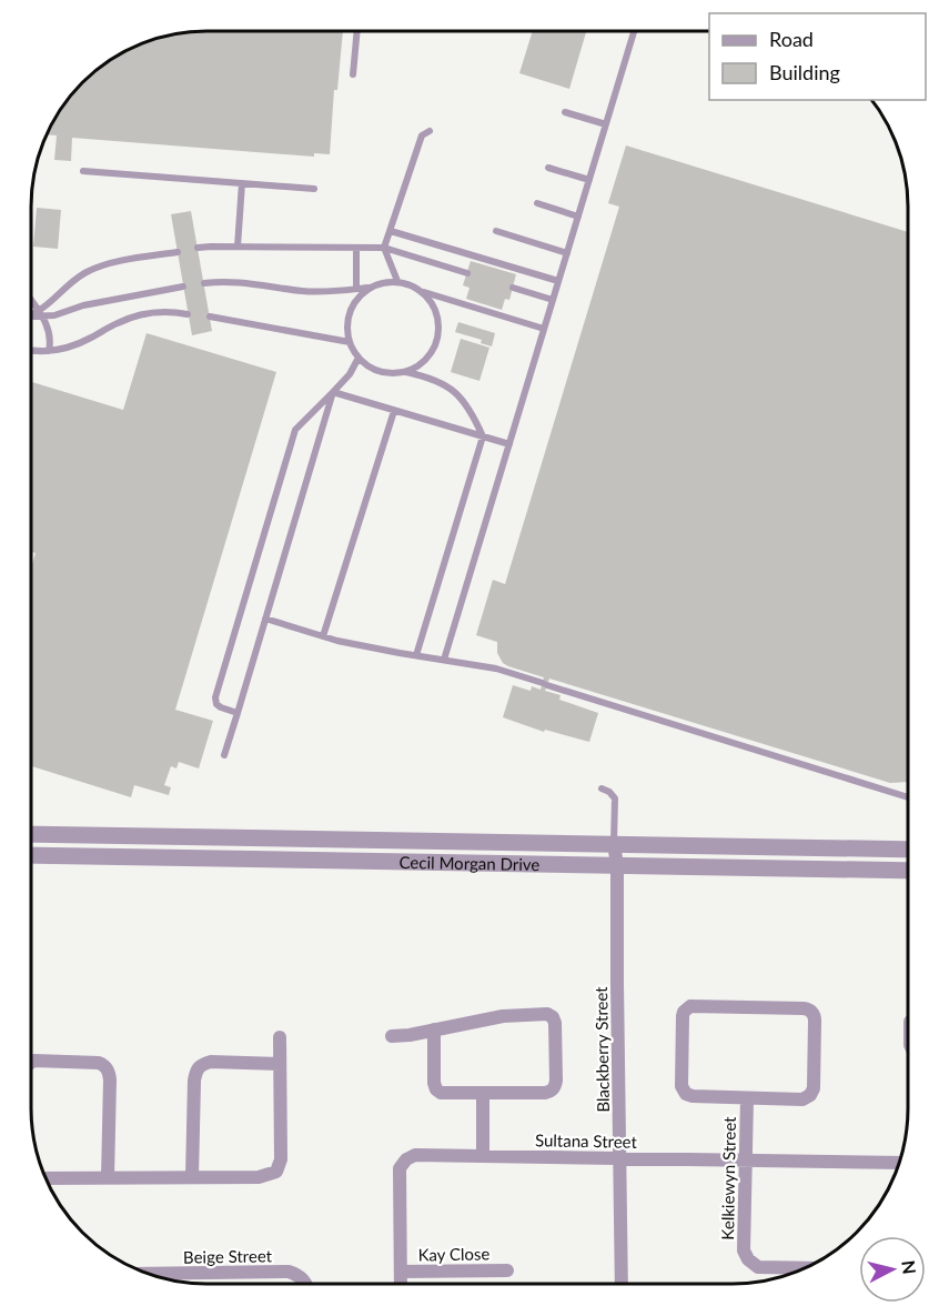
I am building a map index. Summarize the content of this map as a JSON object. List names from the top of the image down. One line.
{"streets":{"street":["Cecil Morgan Drive","Blackberry Street","Sultana Street","Kelkiewyn Street","Kay Close","Beige Street"]},"crossings":[["Cecil Morgan Drive","Blackberry Street"],["Blackberry Street","Sultana Street"],["Sultana Street","Kelkiewyn Street"],["Sultana Street","Kay Close"]],"legend":["Road","Building"],"north":"right"}
